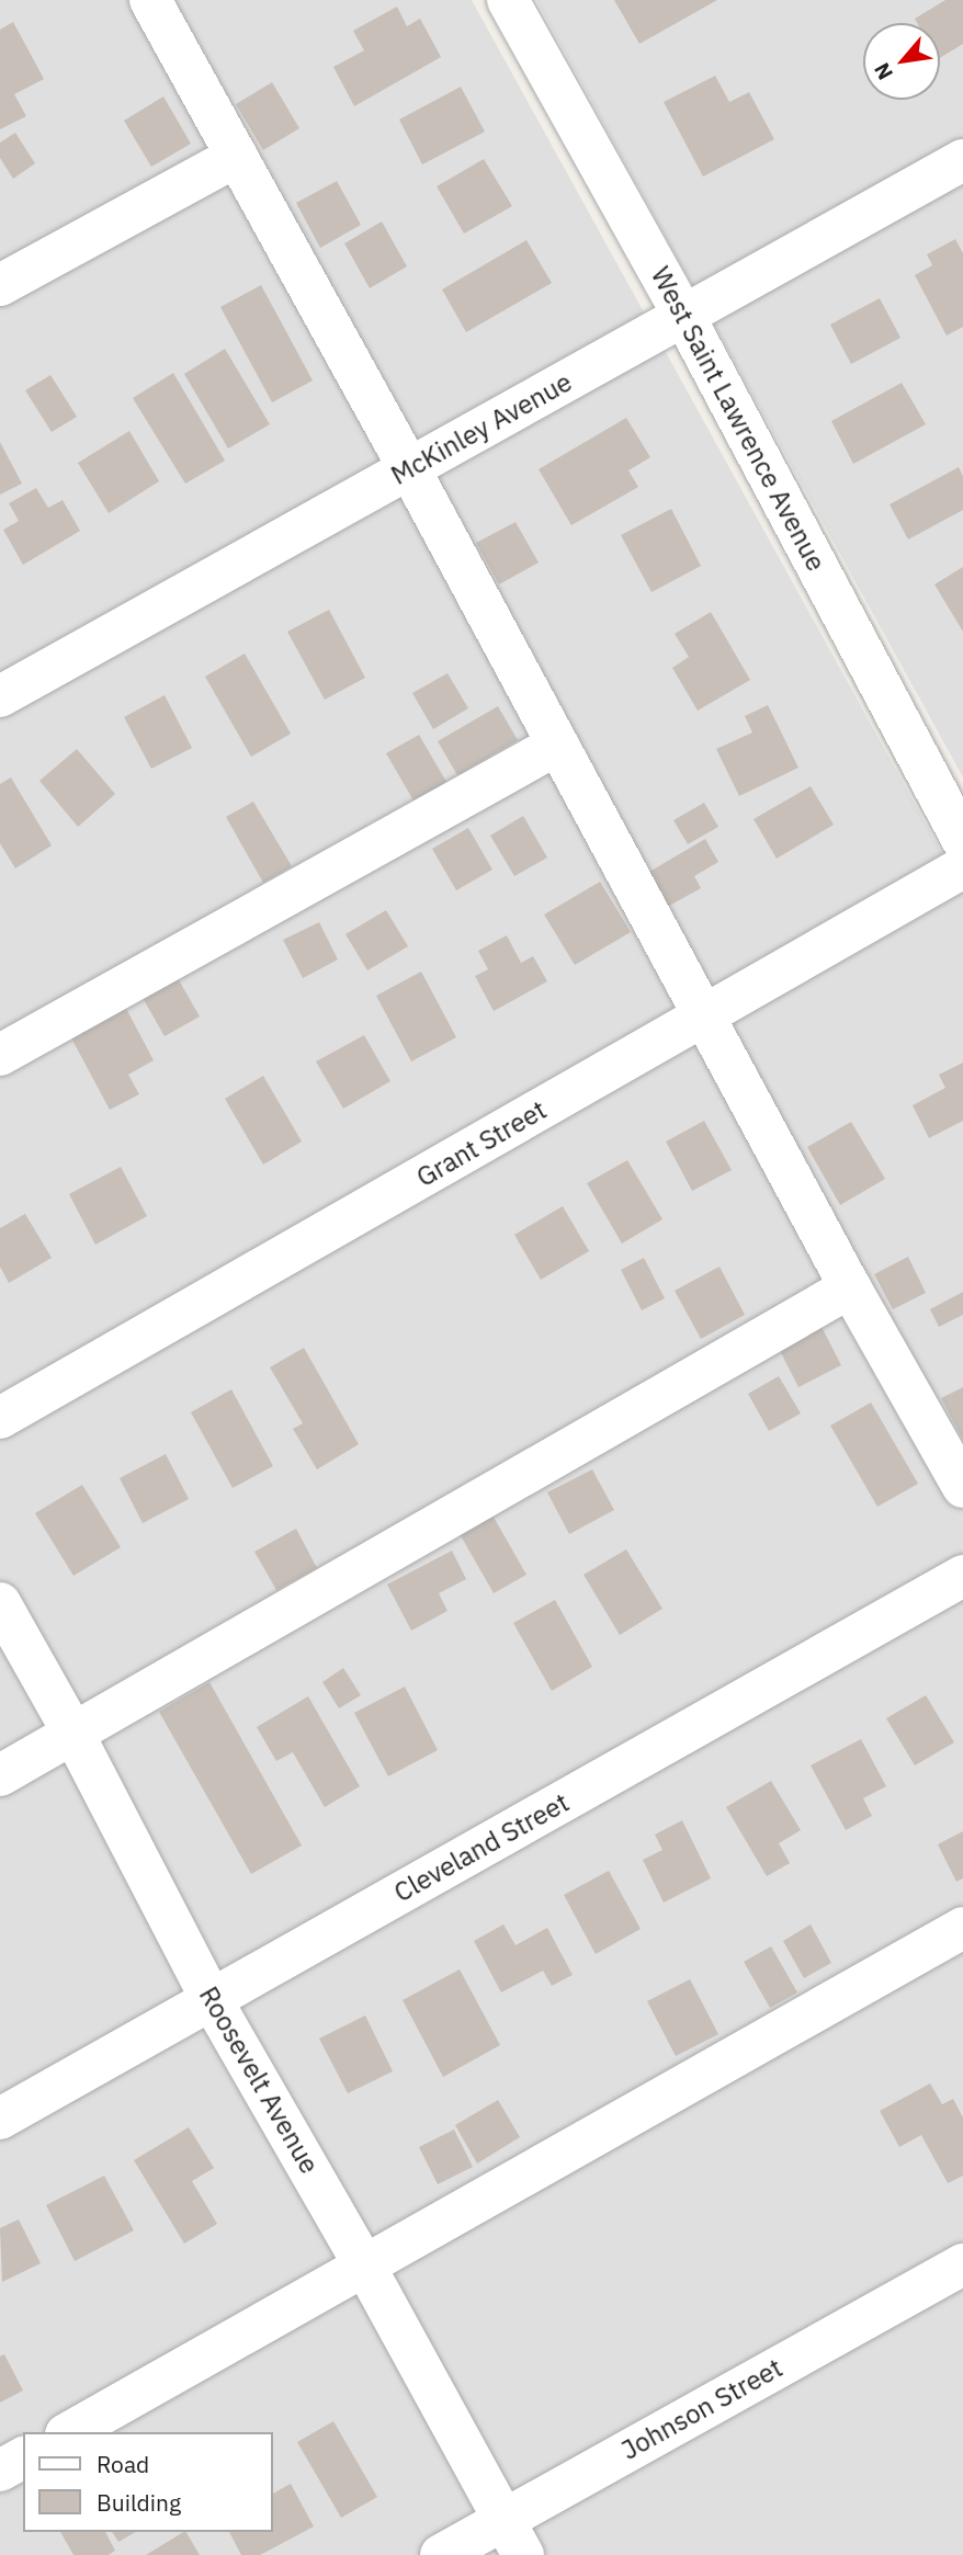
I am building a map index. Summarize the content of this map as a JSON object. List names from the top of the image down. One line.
{"streets":{"street":["West Saint Lawrence Avenue","McKinley Avenue","Grant Street","Cleveland Street","Roosevelt Avenue","Johnson Street"]},"crossings":[["West Saint Lawrence Avenue","McKinley Avenue"],["Cleveland Street","Roosevelt Avenue"],["Roosevelt Avenue","Johnson Street"]],"legend":["Road","Building"],"north":"bottom left"}
